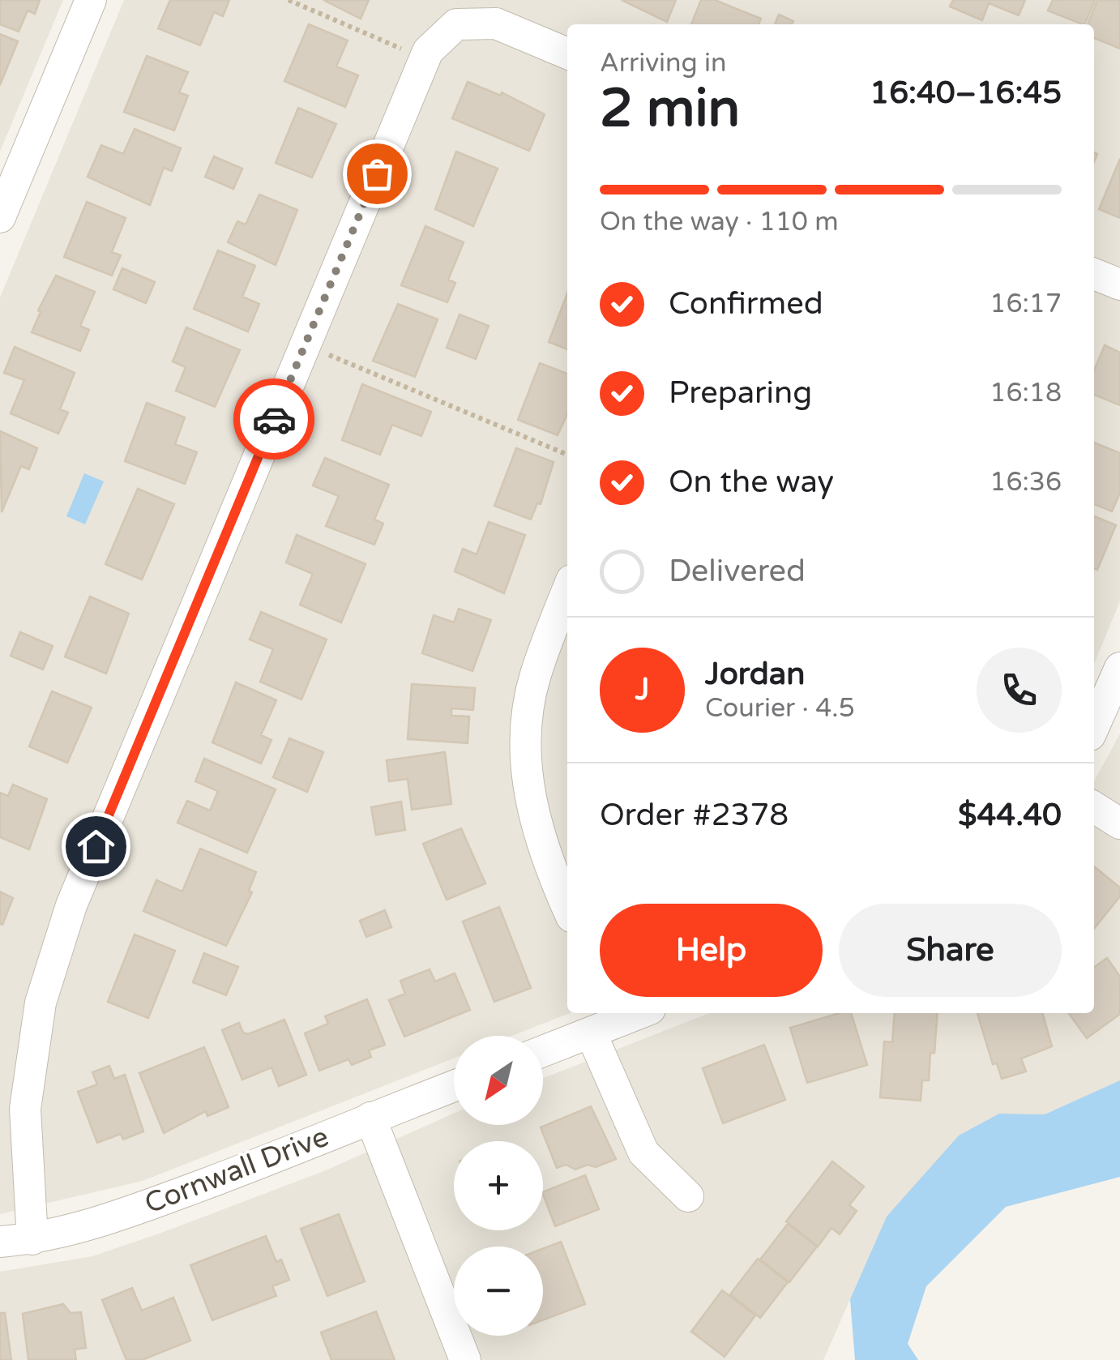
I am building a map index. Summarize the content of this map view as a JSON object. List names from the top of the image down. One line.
{"streets":{"street":["Cornwall Drive"]},"north":"bottom left","page":{"heading":["2 min","Arriving in","16:40–16:45"],"panel":["Jordan","Courier · 4.5","Order #2378","$44.40"],"bar":"On the way · 110 m","list":[["Confirmed","16:17"],["Preparing","16:18"],["On the way","16:36"],"Delivered"],"round":"J","buttons":["Help","Share"],"map_buttons":["+","−"]}}
